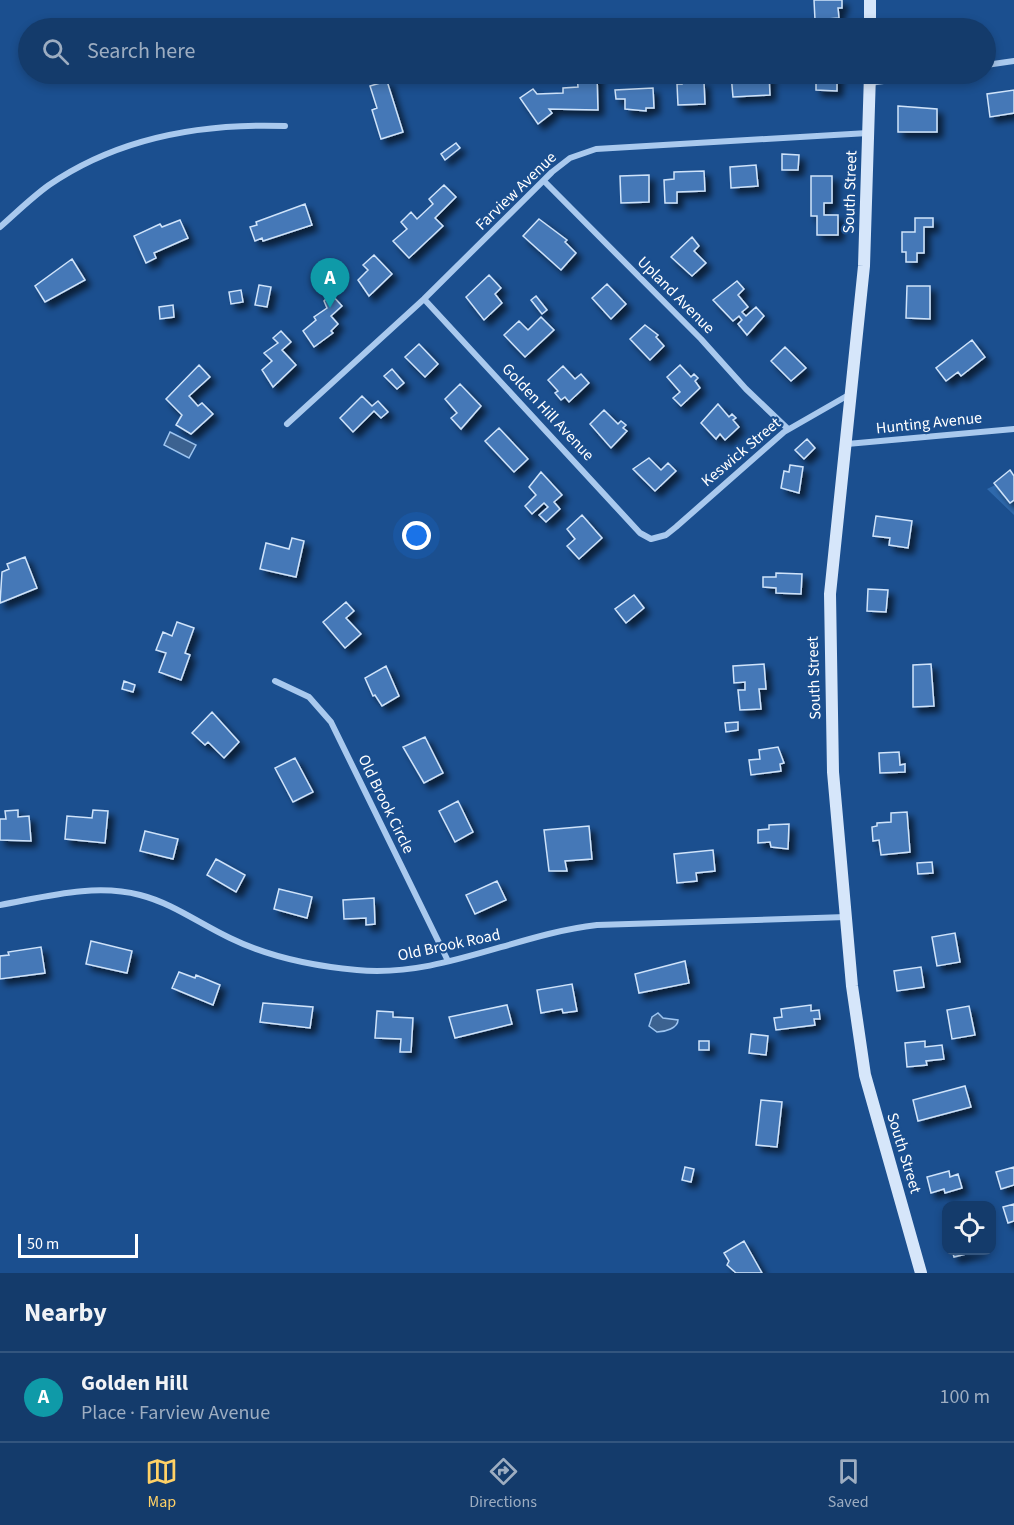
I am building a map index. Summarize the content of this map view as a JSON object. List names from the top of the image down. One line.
{"streets":{"street":["Farview Avenue","South Street","Upland Avenue","Golden Hill Avenue","Hunting Avenue","Keswick Street","Old Brook Circle","Old Brook Road"]},"crossings":[["Farview Avenue","South Street"],["Farview Avenue","Upland Avenue"],["Farview Avenue","Golden Hill Avenue"],["South Street","Hunting Avenue"],["South Street","Keswick Street"],["South Street","Old Brook Road"],["Upland Avenue","Keswick Street"],["Golden Hill Avenue","Keswick Street"],["Old Brook Circle","Old Brook Road"]],"scale_bar":"50 m","page":{"search":"Search here","pins":"A","scale":"50 m","heading":"Nearby","list":[{"mark":"A","name":"Golden Hill","note":"Place · Farview Avenue","value":"100 m"}],"nav":["Map","Directions","Saved"]}}
